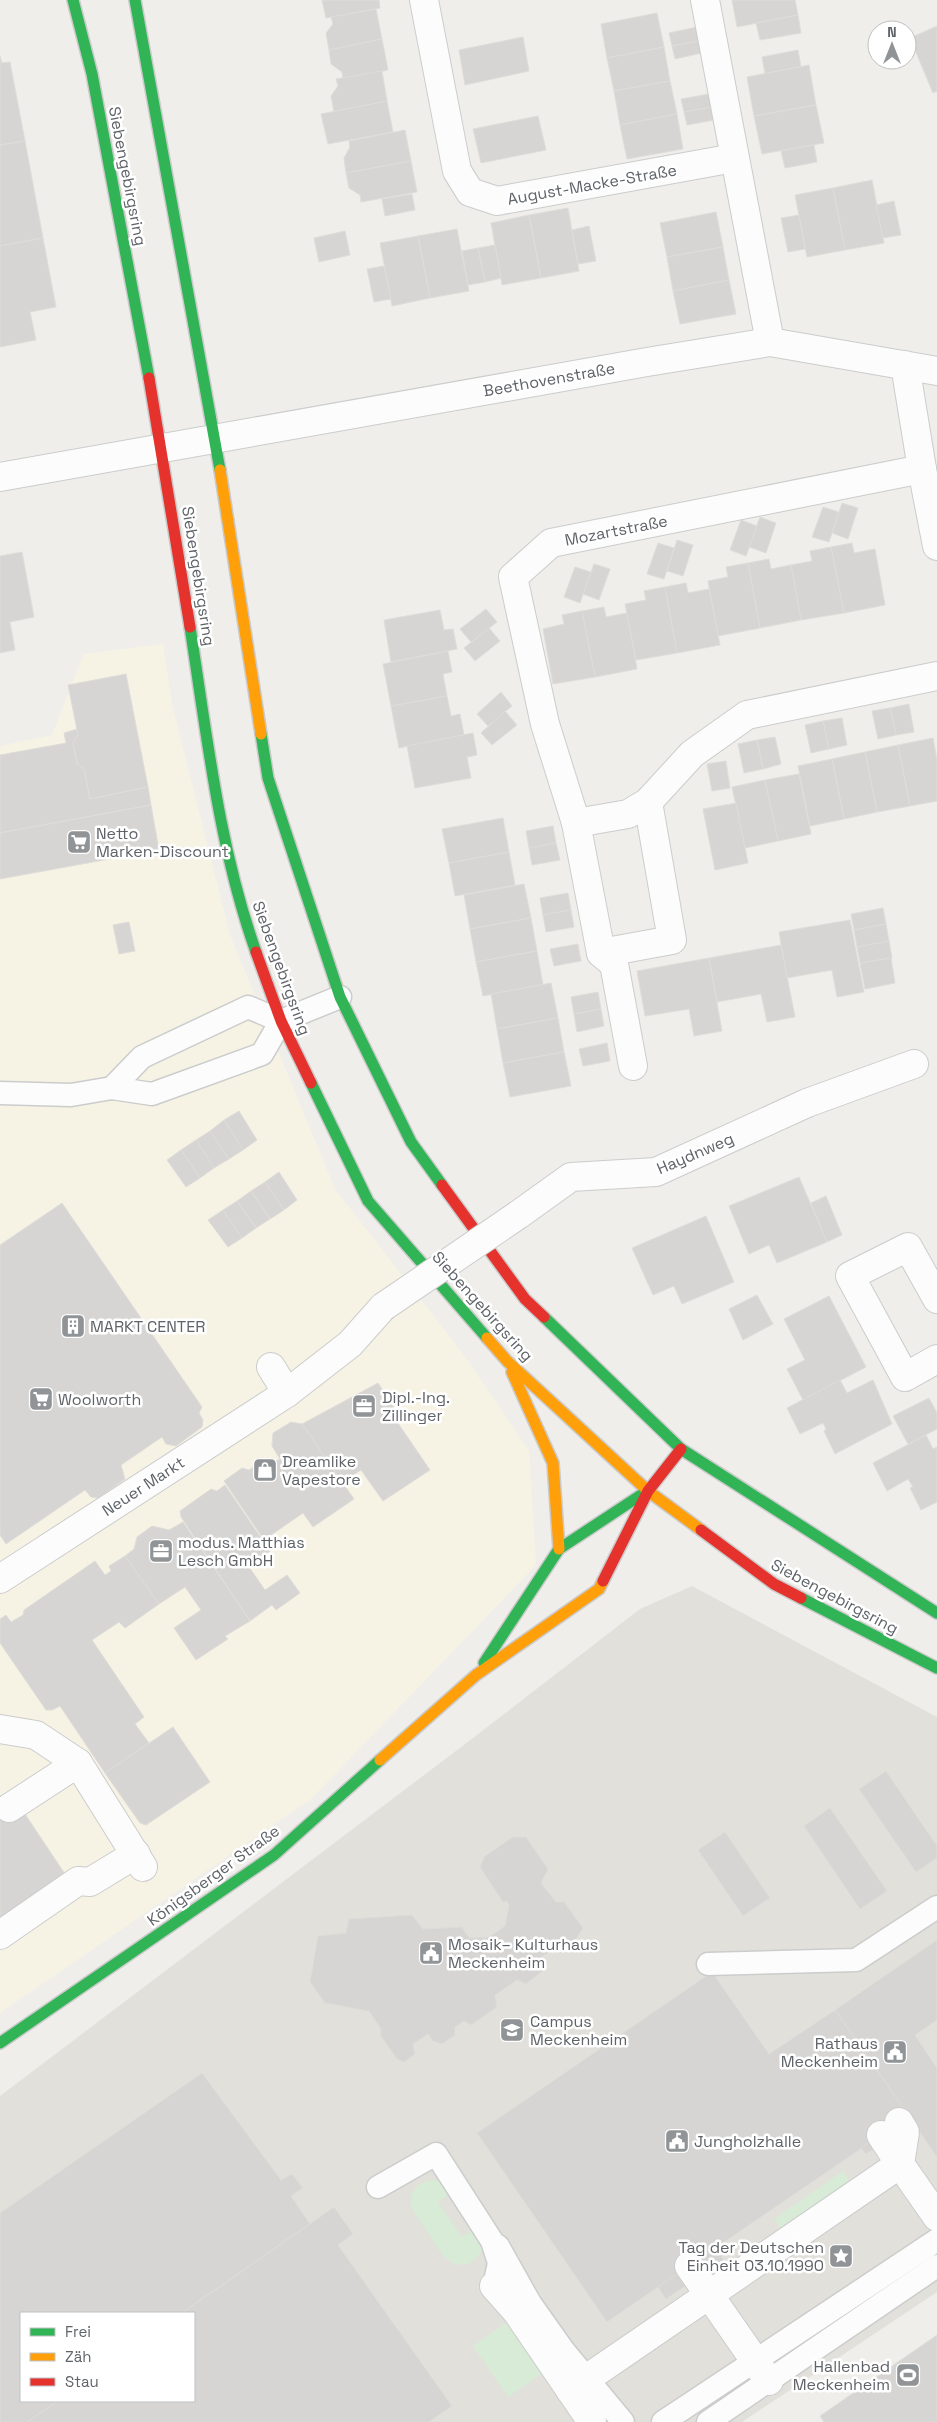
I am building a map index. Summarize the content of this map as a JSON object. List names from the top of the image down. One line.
{"streets":{"street":["Siebengebirgsring","August-Macke-Straße","Beethovenstraße","Mozartstraße","Haydnweg","Neuer Markt","Königsberger Straße"]},"crossings":[["Siebengebirgsring","Beethovenstraße"],["Siebengebirgsring","Königsberger Straße"],["Haydnweg","Neuer Markt"]],"places":{"supermarket":["Netto Marken-Discount","Woolworth"],"building":["MARKT CENTER"],"office":["Dipl.-Ing. Zillinger","modus. Matthias Lesch GmbH"],"shop":["Dreamlike Vapestore"],"public building":["Mosaik– Kulturhaus Meckenheim","Rathaus Meckenheim","Jungholzhalle"],"school or university":["Campus Meckenheim"],"place":["Tag der Deutschen Einheit 03.10.1990"],"sports":["Hallenbad Meckenheim"]},"legend":["Frei","Zäh","Stau"],"north":"top"}
